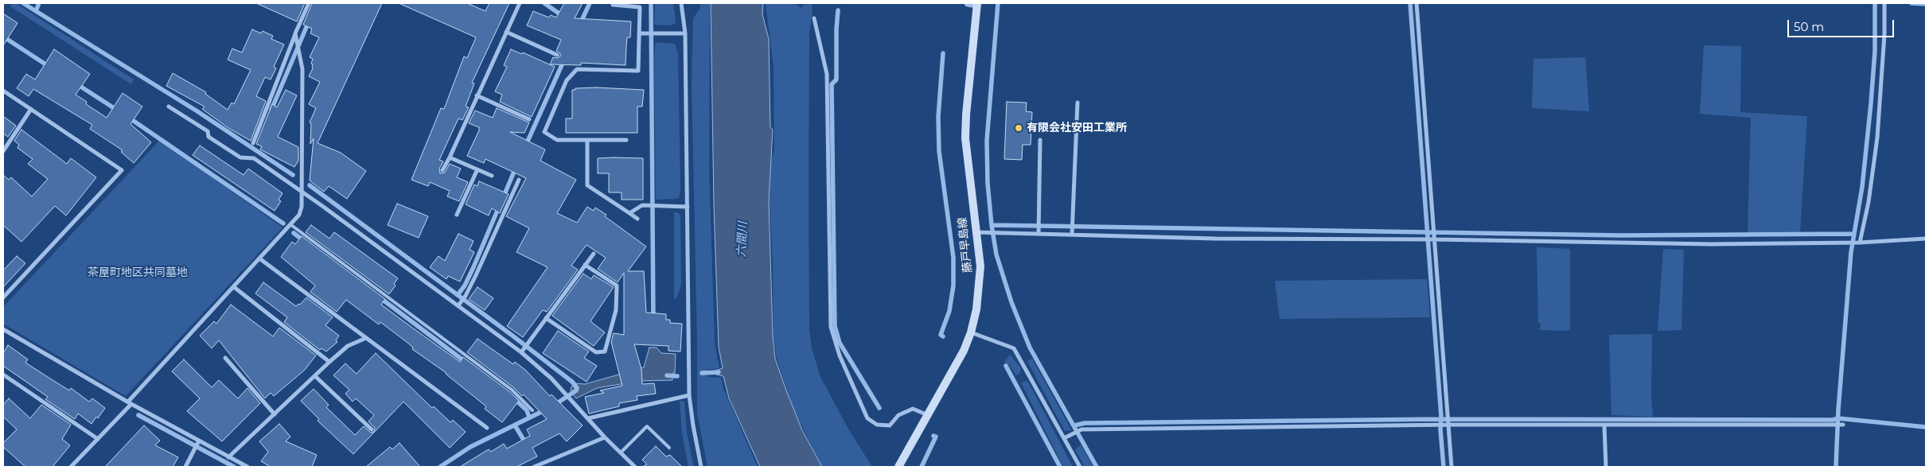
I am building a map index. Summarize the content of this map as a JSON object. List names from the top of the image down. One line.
{"streets":{"main road":["藤戸早島線"]},"water":["六間川"],"parks":["茶屋町地区共同墓地"],"places":["有限会社安田工業所"],"scale_bar":"50 m"}
